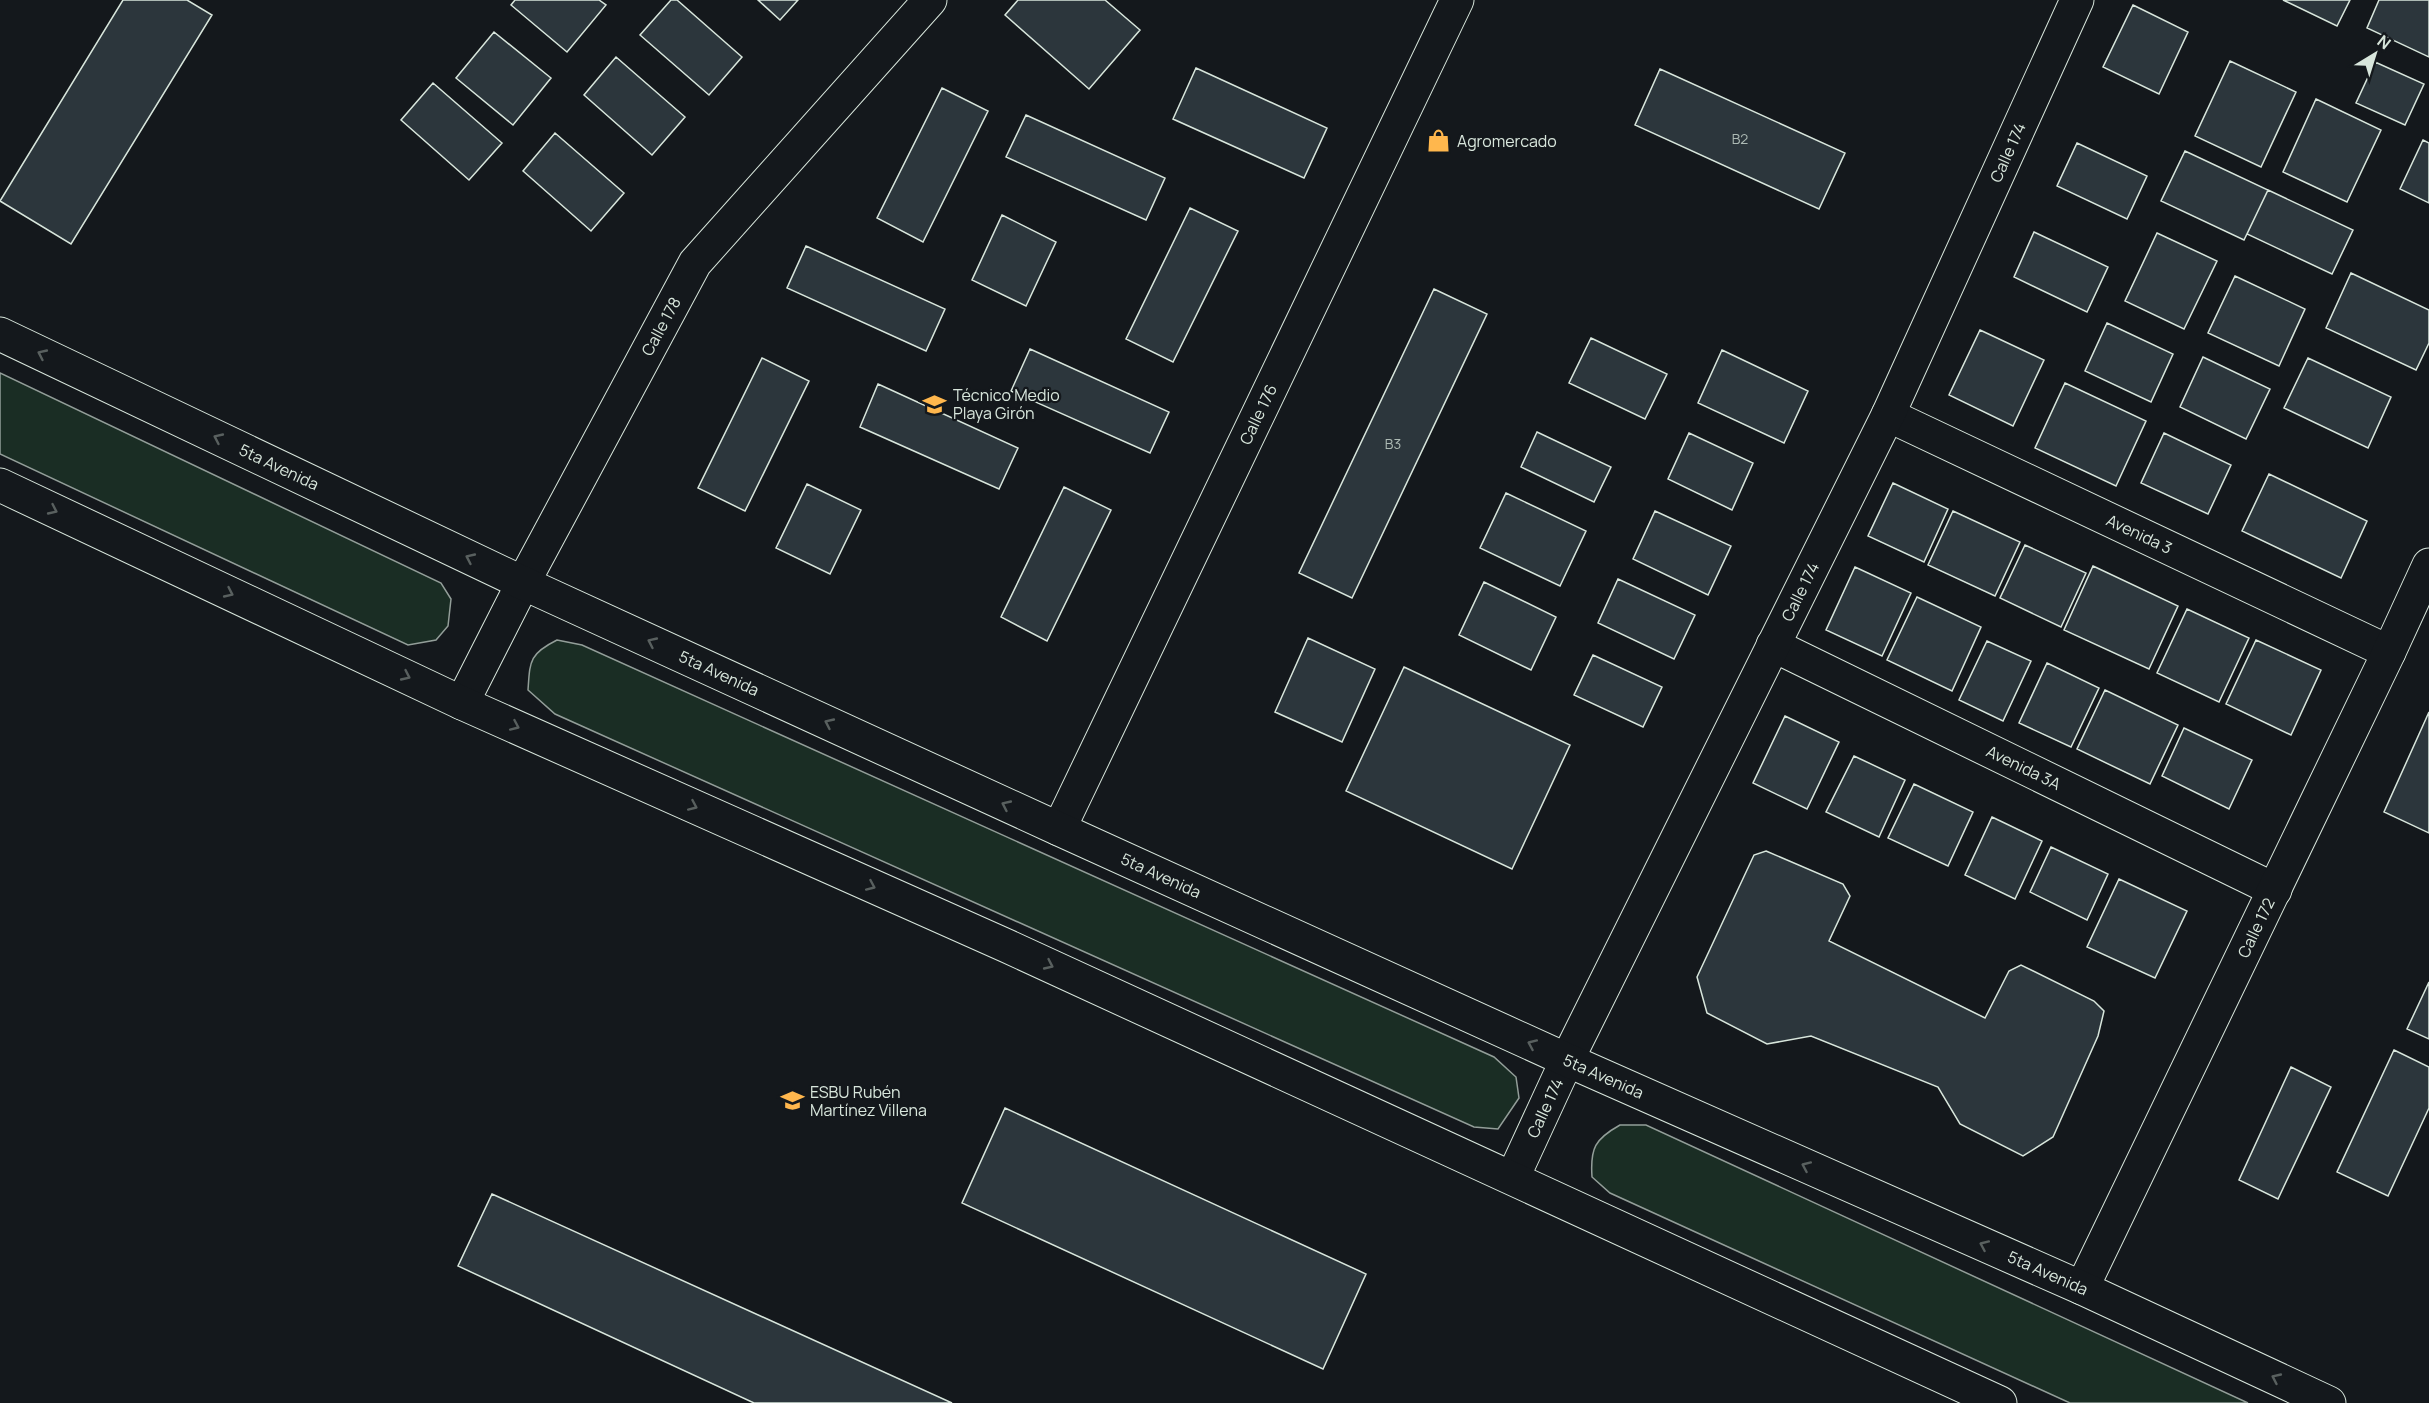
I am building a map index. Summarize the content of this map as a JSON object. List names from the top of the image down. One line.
{"streets":{"main road":["Calle 174","Calle 178","Calle 176","5ta Avenida","Avenida 3","Avenida 3A","Calle 172"]},"crossings":[["Calle 174","5ta Avenida"],["Calle 174","Avenida 3"],["Calle 174","Avenida 3A"],["Calle 178","5ta Avenida"],["Calle 176","5ta Avenida"],["5ta Avenida","Calle 172"],["Avenida 3","Calle 172"],["Avenida 3A","Calle 172"]],"places":{"shop":["Agromercado"],"school or university":["Técnico Medio Playa Girón","ESBU Rubén Martínez Villena"]},"house_numbers":["B2","B3"],"north":"top right"}
